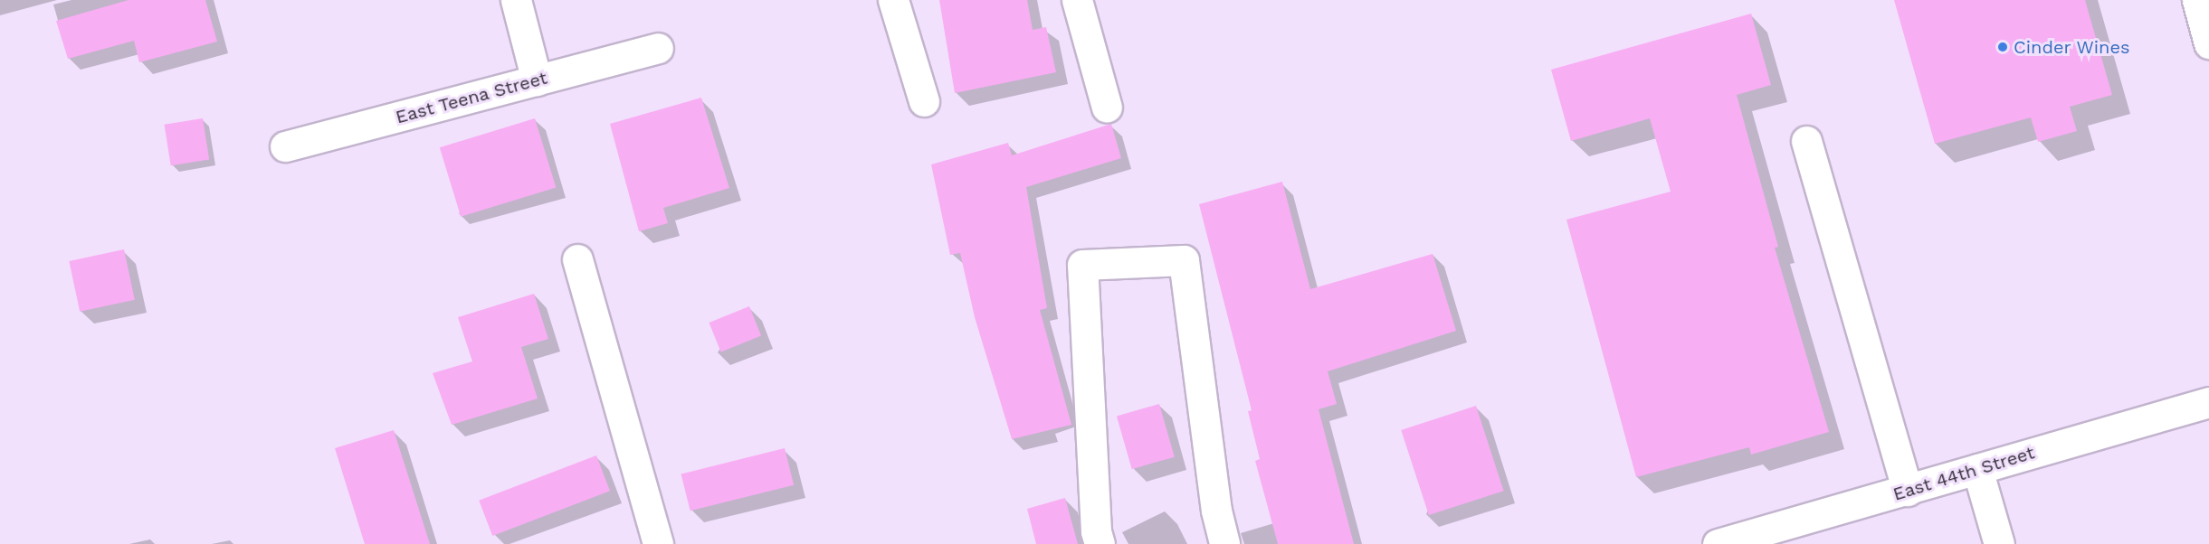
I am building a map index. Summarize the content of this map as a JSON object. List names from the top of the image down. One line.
{"streets":{"street":["East Teena Street","East 44th Street"]},"places":["Cinder Wines"]}
